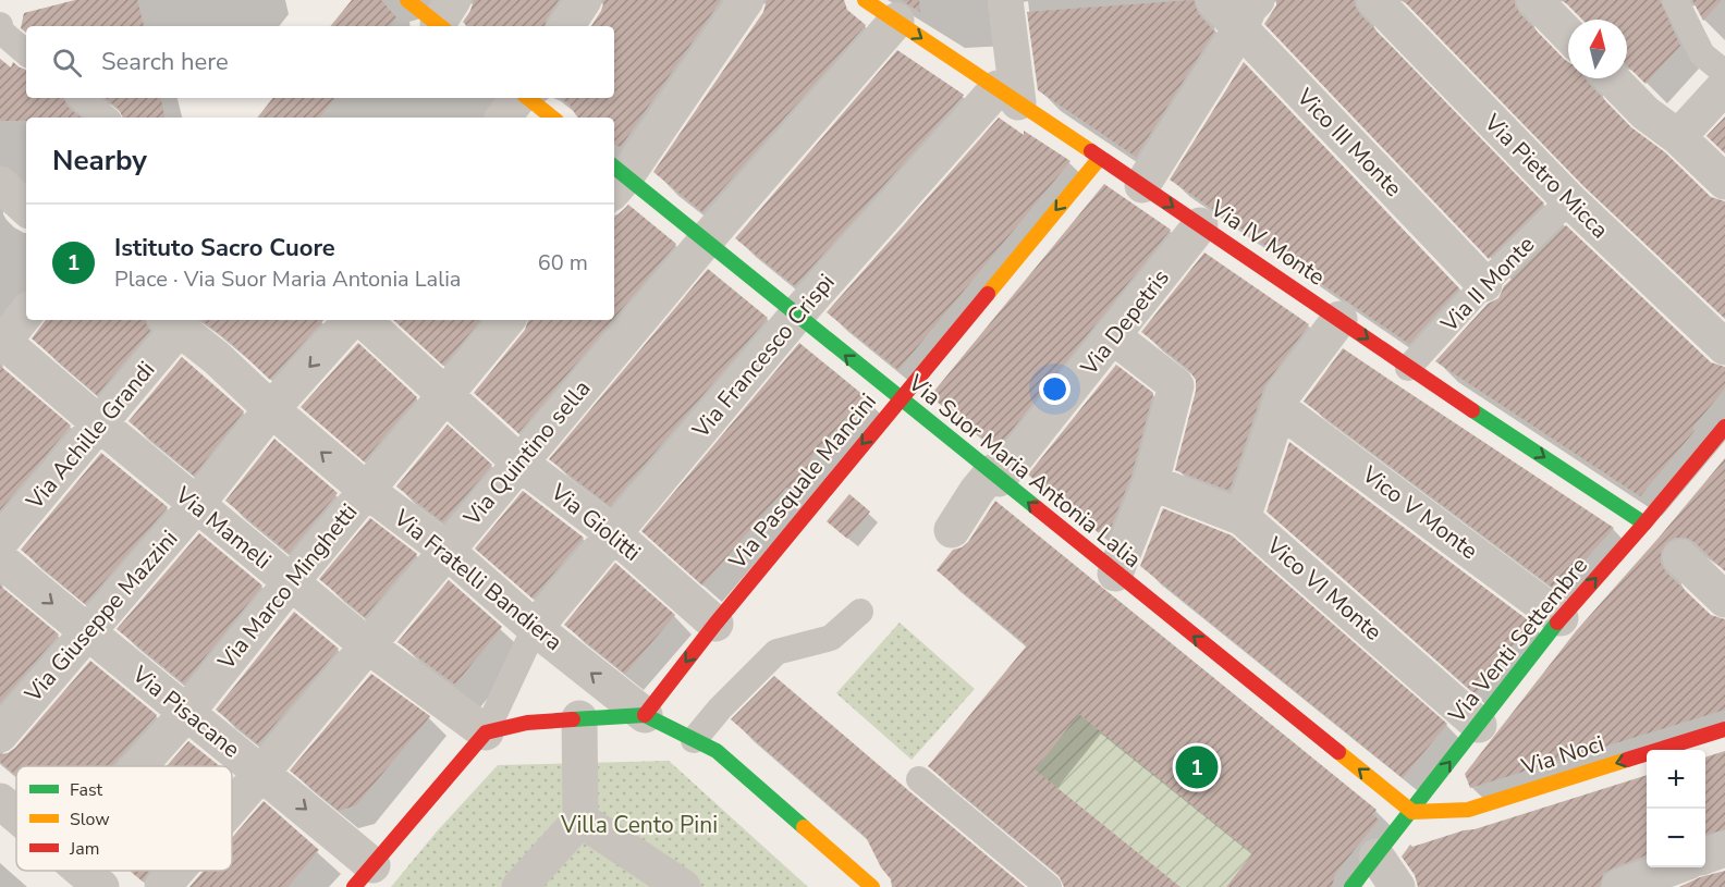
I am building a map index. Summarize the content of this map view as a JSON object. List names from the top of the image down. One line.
{"streets":{"street":["Vico III Monte","Via Pietro Micca","Via IV Monte","Via Depetris","Via Francesco Crispi","Via Achille Grandi","Via Quintino sella","Via Suor Maria Antonia Lalia","Via Pasquale Mancini","Vico V Monte","Via Giolitti","Via Mameli","Via Fratelli Bandiera","Via Marco Minghetti","Vico VI Monte","Via Giuseppe Mazzini","Via Venti Settembre","Via Pisacane","Via Noci"],"lane":["Via II Monte"]},"crossings":[["Vico III Monte","Via II Monte"],["Via Pietro Micca","Via II Monte"],["Via IV Monte","Via II Monte"],["Via IV Monte","Via Depetris"],["Via IV Monte","Via Francesco Crispi"],["Via IV Monte","Via Quintino sella"],["Via IV Monte","Via Pasquale Mancini"],["Via IV Monte","Via Venti Settembre"],["Via Depetris","Via Suor Maria Antonia Lalia"],["Via Francesco Crispi","Via Suor Maria Antonia Lalia"],["Via Francesco Crispi","Via Giolitti"],["Via Francesco Crispi","Via Fratelli Bandiera"],["Via Achille Grandi","Via Mameli"],["Via Achille Grandi","Via Fratelli Bandiera"],["Via Quintino sella","Via Suor Maria Antonia Lalia"],["Via Quintino sella","Via Giolitti"],["Via Quintino sella","Via Mameli"],["Via Quintino sella","Via Fratelli Bandiera"],["Via Quintino sella","Via Pisacane"],["Via Suor Maria Antonia Lalia","Via Pasquale Mancini"],["Via Suor Maria Antonia Lalia","Via Venti Settembre"],["Via Suor Maria Antonia Lalia","Via Noci"],["Via Pasquale Mancini","Via Giolitti"],["Via Pasquale Mancini","Via Fratelli Bandiera"],["Vico V Monte","Via Venti Settembre"],["Via Giolitti","Via Marco Minghetti"],["Via Mameli","Via Marco Minghetti"],["Via Mameli","Via Giuseppe Mazzini"],["Via Fratelli Bandiera","Via Marco Minghetti"],["Via Fratelli Bandiera","Via Giuseppe Mazzini"],["Via Marco Minghetti","Via Pisacane"],["Vico VI Monte","Via Venti Settembre"],["Via Giuseppe Mazzini","Via Pisacane"],["Via Venti Settembre","Via Noci"]],"one_way":["Via IV Monte","Via Suor Maria Antonia Lalia","Via Pasquale Mancini","Via Fratelli Bandiera","Via Venti Settembre","Via Pisacane","Via Noci"],"parks":["Villa Cento Pini"],"legend":["Fast","Slow","Jam"],"north":"top","page":{"search":"Search here","heading":"Nearby","list":[{"mark":"1","name":"Istituto Sacro Cuore","note":"Place · Via Suor Maria Antonia Lalia","value":"60 m"}],"pins":"1","map_buttons":["+","−"]}}
